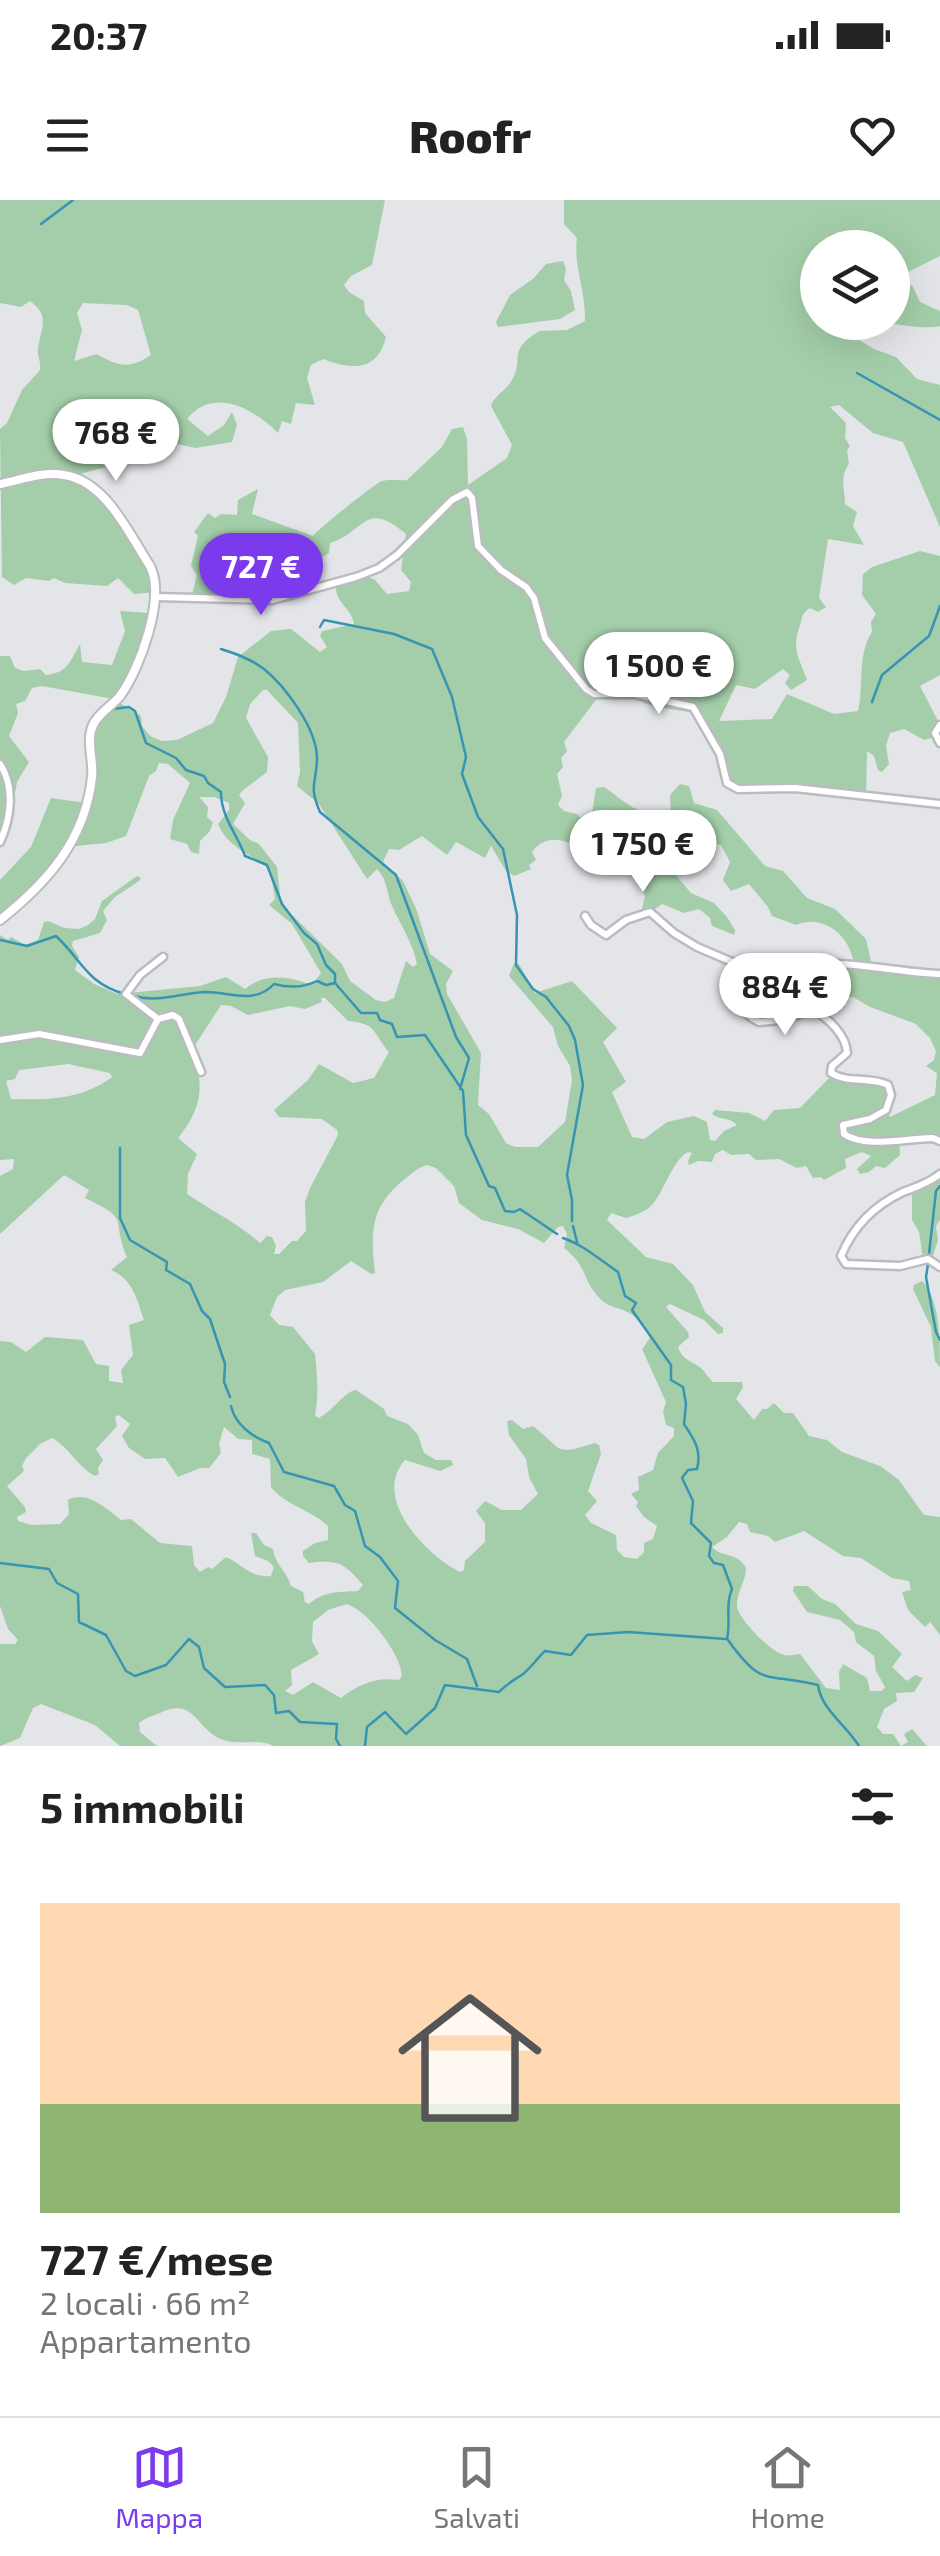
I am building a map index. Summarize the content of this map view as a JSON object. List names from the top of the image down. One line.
{"page":{"status":"20:37","header":"Roofr","price":["768 €","727 €","1 500 €","1 750 €","884 €"],"heading":"5 immobili","list":[{"name":"727 €/mese","note":"2 locali · 66 m² · Appartamento"}],"tabs":["Mappa","Salvati","Home"]}}
